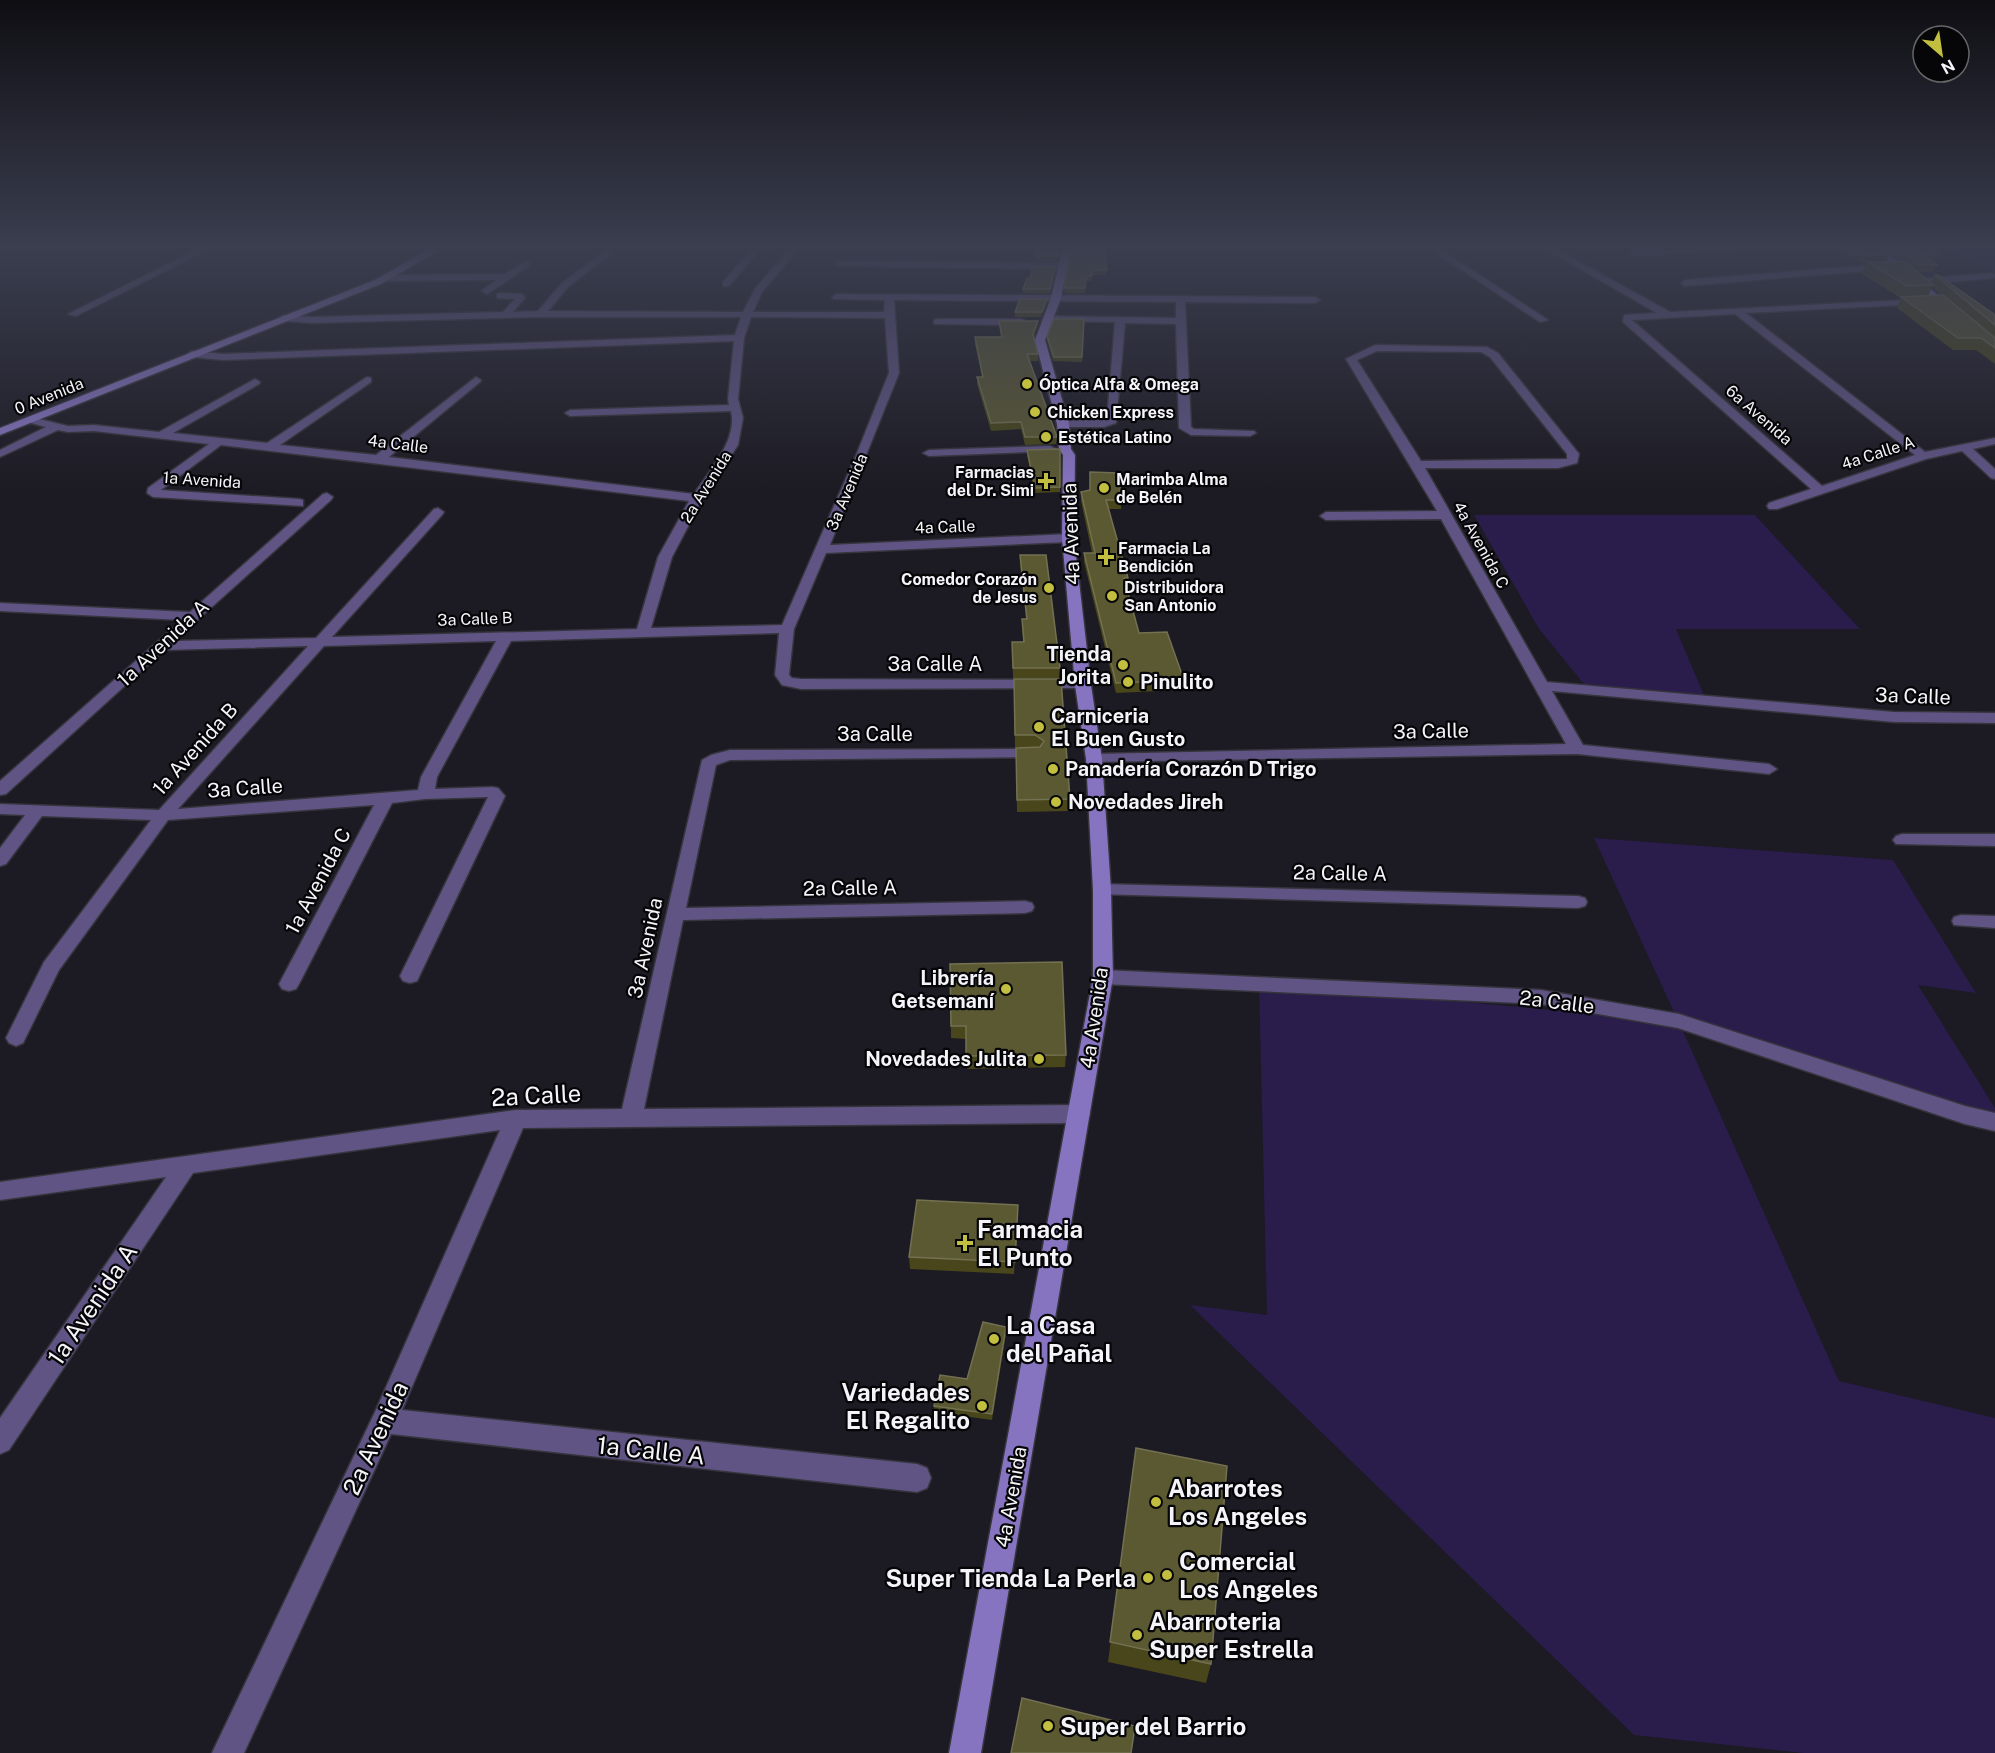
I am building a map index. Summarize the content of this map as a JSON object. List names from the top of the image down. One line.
{"streets":{"street":["0 Avenida","6a Avenida","4a Calle","4a Calle A","1a Avenida","2a Avenida","3a Avenida","4a Avenida","4a Avenida C","3a Calle B","1a Avenida A","3a Calle A","3a Calle","1a Avenida B","2a Calle A","1a Avenida C","2a Calle","1a Calle A"]},"crossings":[["0 Avenida","4a Calle"],["6a Avenida","4a Calle A"],["4a Calle","1a Avenida"],["4a Calle","2a Avenida"],["4a Calle","3a Avenida"],["4a Calle","4a Avenida"],["2a Avenida","3a Calle B"],["2a Avenida","2a Calle"],["2a Avenida","1a Calle A"],["3a Avenida","3a Calle B"],["3a Avenida","3a Calle A"],["3a Avenida","3a Calle"],["3a Avenida","2a Calle A"],["3a Avenida","2a Calle"],["4a Avenida","3a Calle A"],["4a Avenida","3a Calle"],["4a Avenida","2a Calle A"],["4a Avenida","2a Calle"],["4a Avenida C","3a Calle"],["3a Calle B","1a Avenida A"],["3a Calle B","1a Avenida B"],["1a Avenida A","2a Calle"],["3a Calle","1a Avenida B"],["3a Calle","1a Avenida C"]],"places":{"other":["Óptica Alfa & Omega","Chicken Express","Estética Latino","Marimba Alma de Belén","Comedor Corazón de Jesus","Distribuidora San Antonio","Tienda Jorita","Pinulito","Carniceria El Buen Gusto","Panadería Corazón D Trigo","Novedades Jireh","Librería Getsemaní","Novedades Julita","La Casa del Pañal","Variedades El Regalito","Abarrotes Los Angeles","Comercial Los Angeles","Super Tienda La Perla","Abarroteria Super Estrella","Super del Barrio"],"health":["Farmacias del Dr. Simi","Farmacia La Bendición","Farmacia El Punto"]},"north":"bottom right"}
